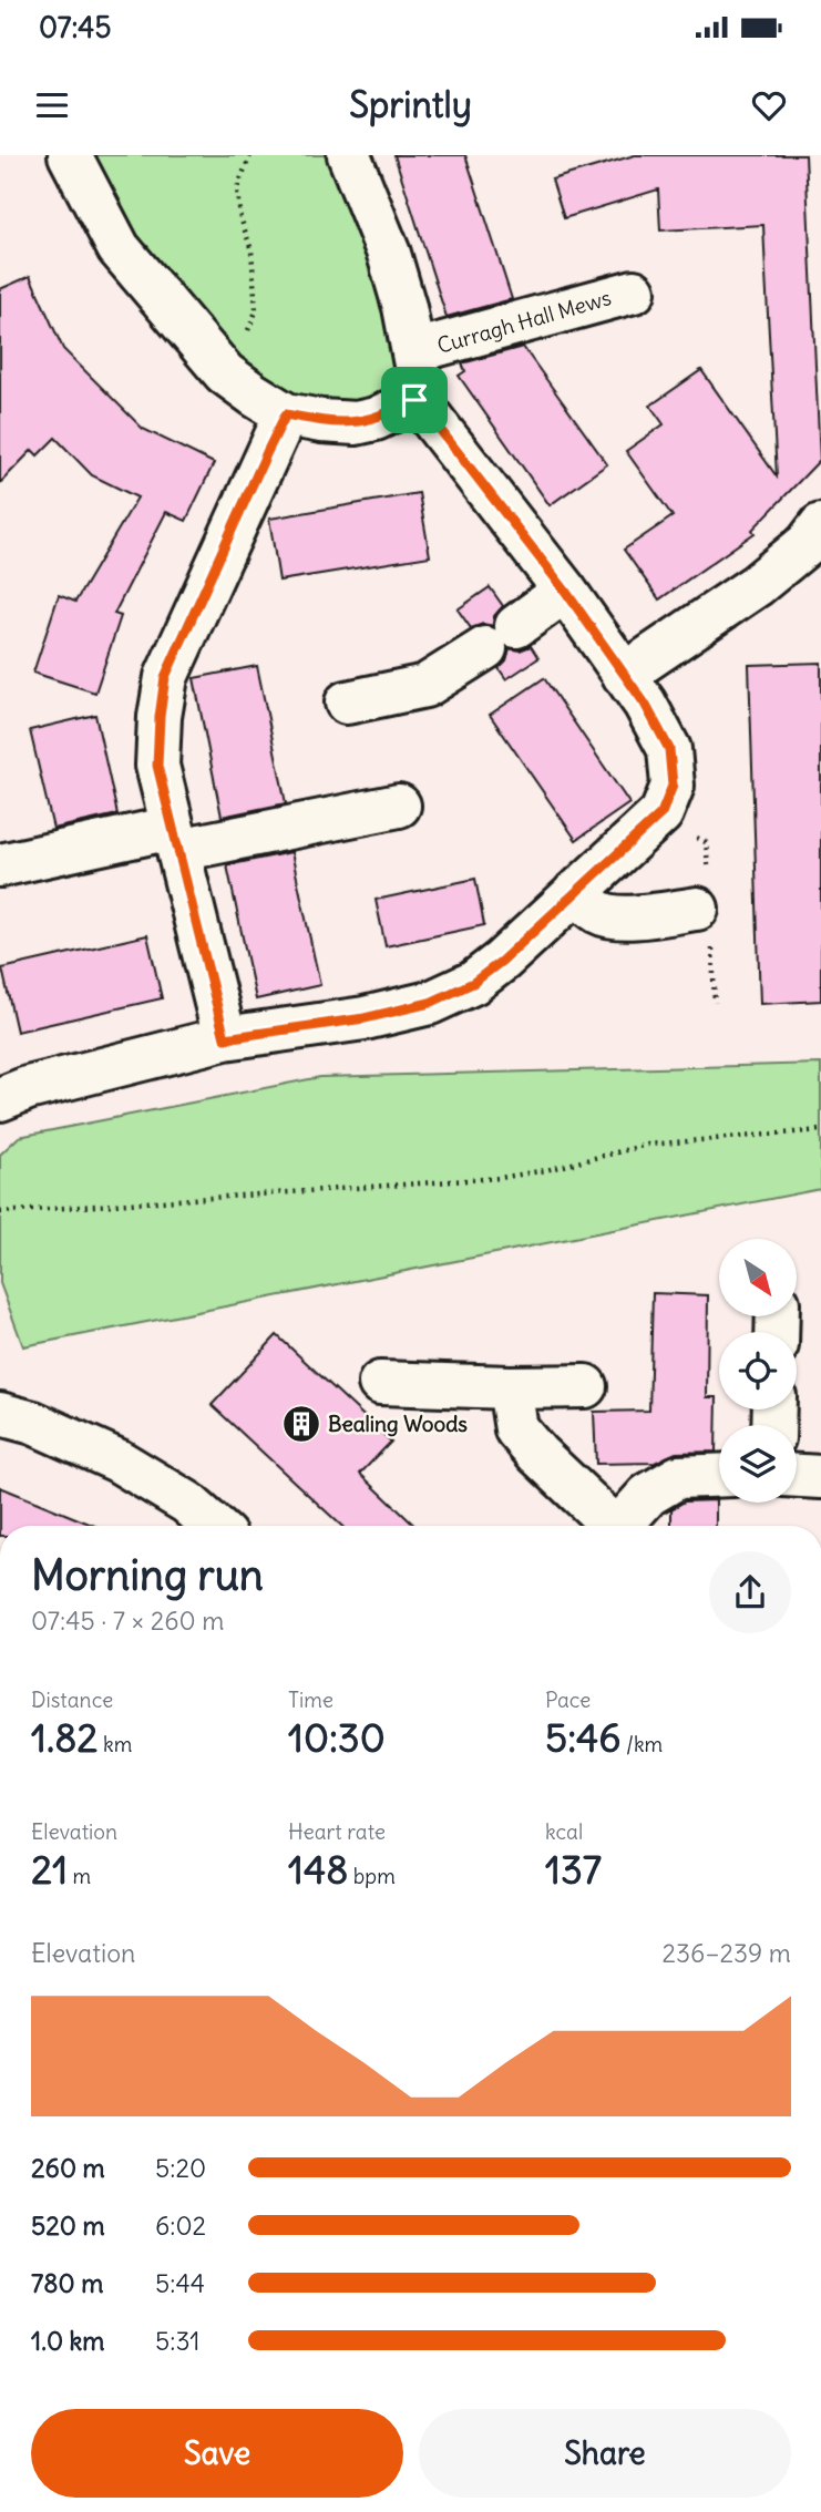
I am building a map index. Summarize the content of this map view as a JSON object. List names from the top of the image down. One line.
{"streets":{"street":["Curragh Hall Mews"]},"places":{"building":["Bealing Woods"]},"north":"bottom right","page":{"status":"07:45","header":"Sprintly","heading":["Morning run","07:45 · 7 × 260 m"],"stats":[["Distance","1.82 km"],["Time","10:30"],["Pace","5:46 /km"],["Elevation","21 m"],["Heart rate","148 bpm"],["kcal","137"]],"chart":["Elevation","236–239 m"],"list":[{"name":"260 m","note":"5:20"},{"name":"520 m","note":"6:02"},{"name":"780 m","note":"5:44"},{"name":"1.0 km","note":"5:31"}],"buttons":["Save","Share"]}}
